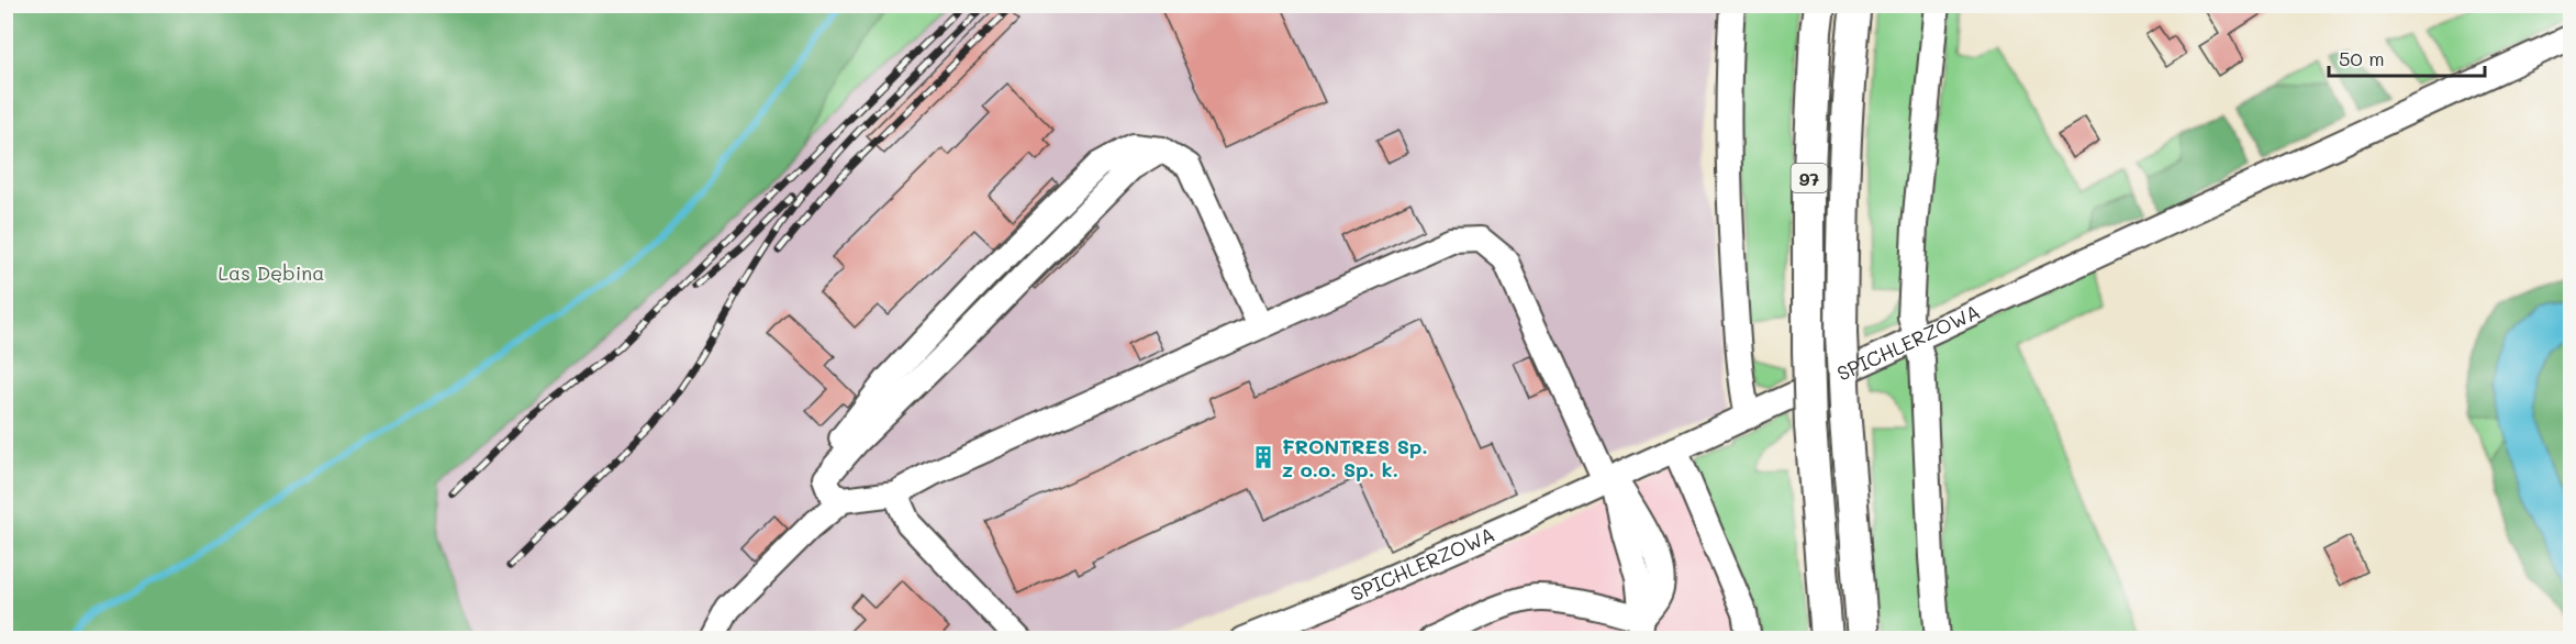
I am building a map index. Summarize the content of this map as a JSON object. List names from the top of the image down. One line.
{"streets":{"main road":["97"],"street":["SPICHLERZOWA"]},"parks":["Las Dębina"],"places":{"building":["FRONTRES Sp. z o.o. Sp. k."]},"scale_bar":"50 m"}
